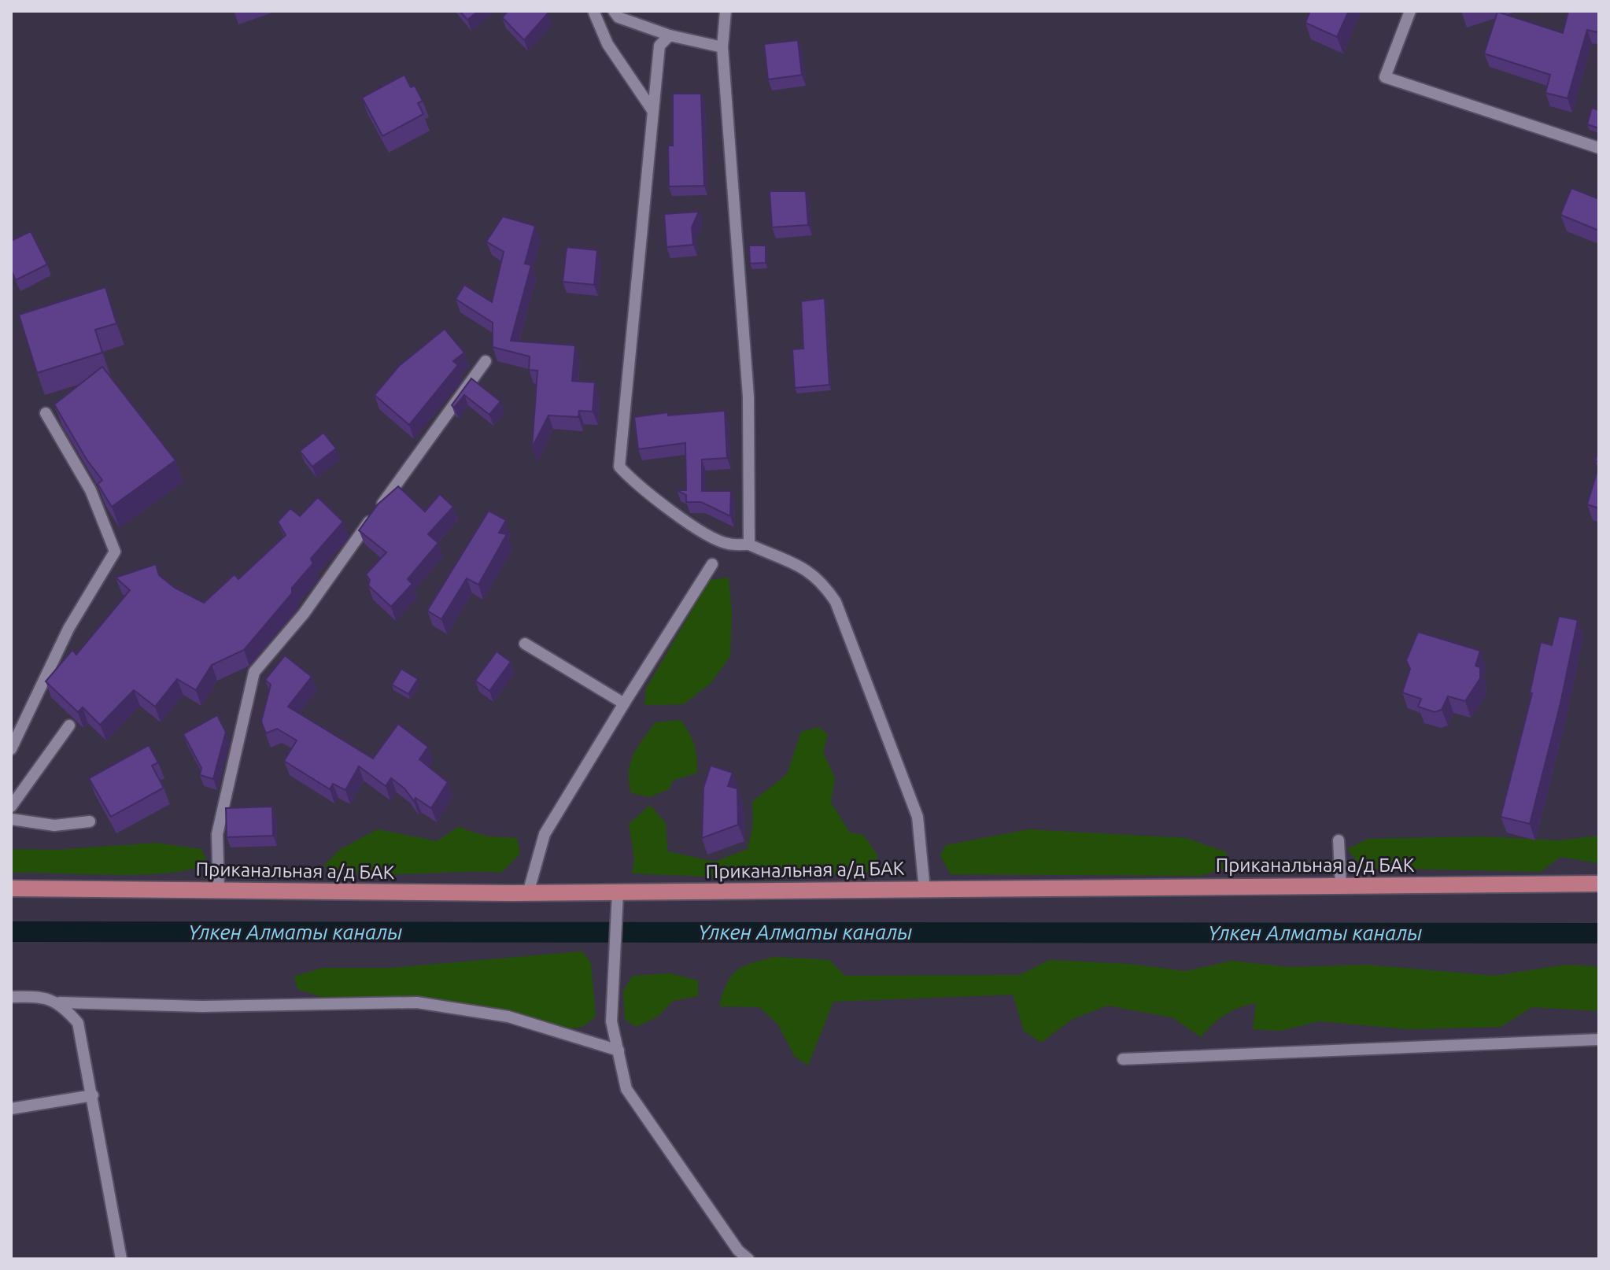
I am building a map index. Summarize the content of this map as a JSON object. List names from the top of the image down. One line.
{"streets":{"main road":["Приканальная а/д БАК"]},"water":["Үлкен Алматы каналы"]}
